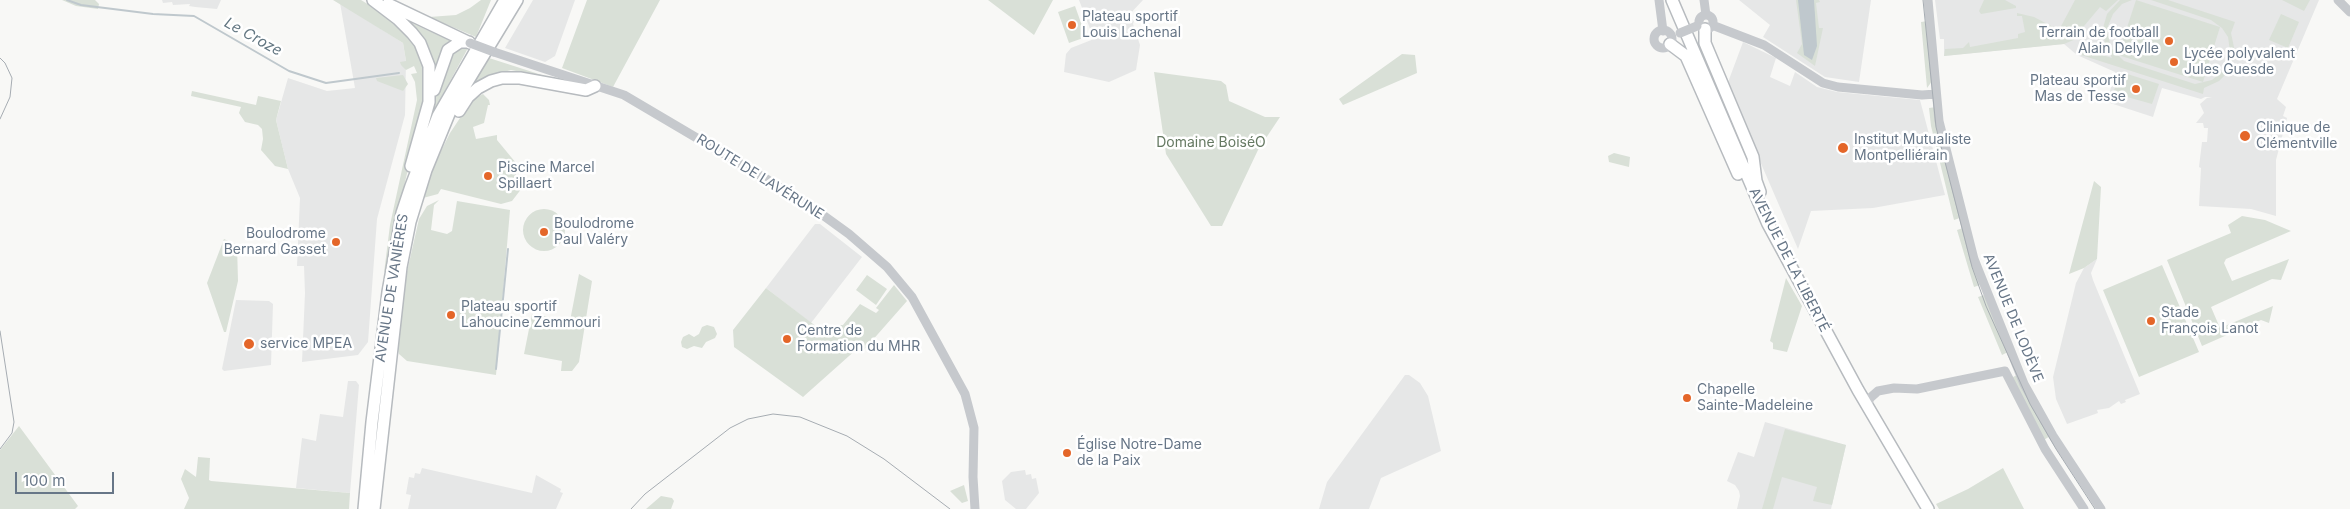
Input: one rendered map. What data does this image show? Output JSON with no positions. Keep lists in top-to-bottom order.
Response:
{
  "streets": {
    "main road": ["ROUTE DE LAVÉRUNE", "AVENUE DE LA LIBERTÉ", "AVENUE DE VANIÈRES"],
    "street": ["AVENUE DE LODÈVE"]
  },
  "crossings": [
    ["ROUTE DE LAVÉRUNE", "AVENUE DE VANIÈRES"],
    ["AVENUE DE LA LIBERTÉ", "AVENUE DE LODÈVE"]
  ],
  "water": ["Le Croze"],
  "parks": ["Domaine BoiséO"],
  "places": [
    "Plateau sportif Louis Lachenal",
    "Terrain de football Alain Delylle",
    "Lycée polyvalent Jules Guesde",
    "Plateau sportif Mas de Tesse",
    "Clinique de Clémentville",
    "Institut Mutualiste Montpelliérain",
    "Piscine Marcel Spillaert",
    "Boulodrome Paul Valéry",
    "Boulodrome Bernard Gasset",
    "Plateau sportif Lahoucine Zemmouri",
    "Stade François Lanot",
    "Centre de Formation du MHR",
    "service MPEA",
    "Chapelle Sainte-Madeleine",
    "Église Notre-Dame de la Paix"
  ],
  "scale_bar": "100 m"
}
